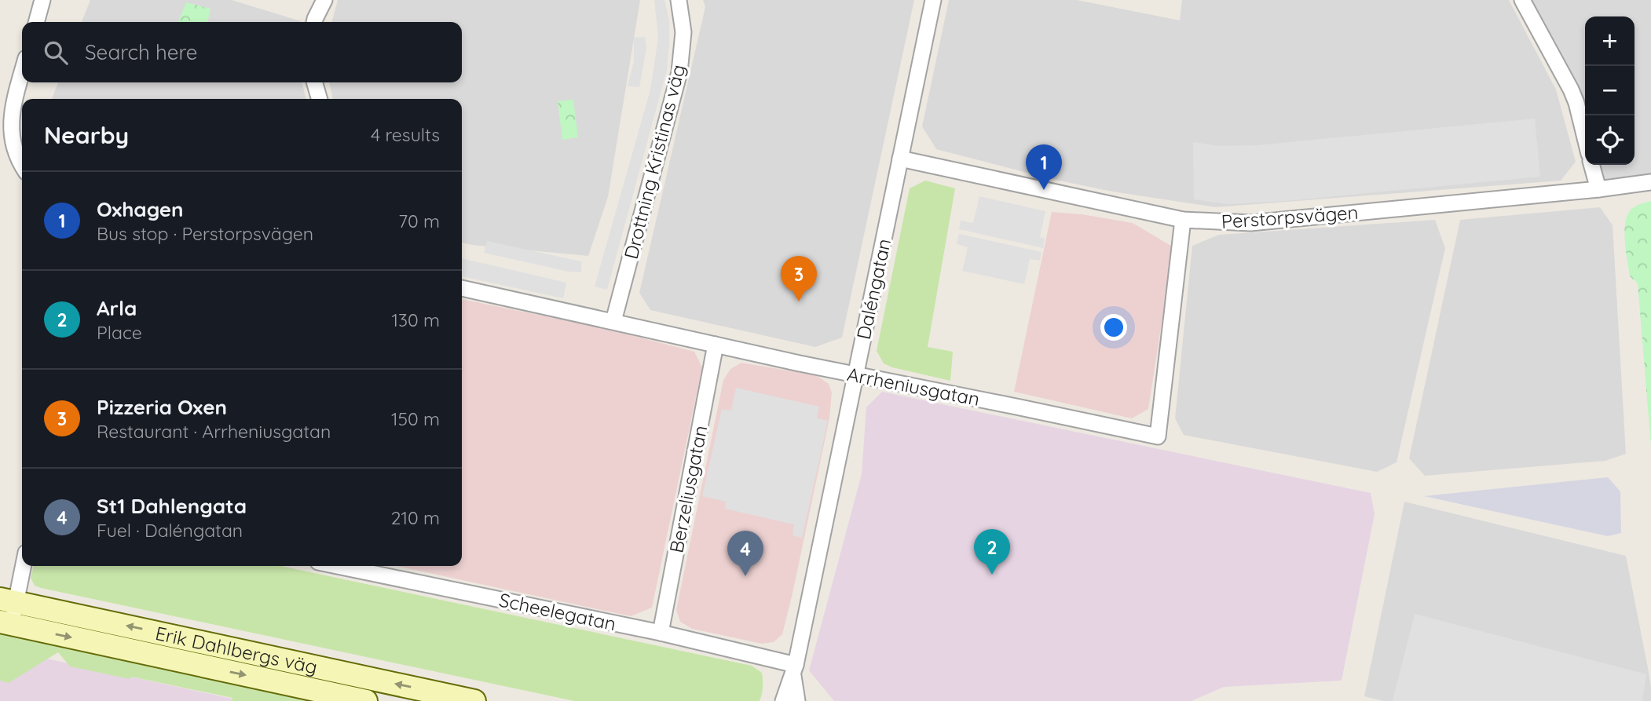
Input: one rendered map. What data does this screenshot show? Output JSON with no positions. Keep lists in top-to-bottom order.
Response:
{
  "streets": {
    "main road": ["Erik Dahlbergs väg"],
    "street": [
      "Drottning Kristinas väg",
      "Perstorpsvägen",
      "Daléngatan",
      "Arrheniusgatan",
      "Berzeliusgatan",
      "Scheelegatan"
    ]
  },
  "crossings": [
    ["Drottning Kristinas väg", "Arrheniusgatan"],
    ["Perstorpsvägen", "Daléngatan"],
    ["Perstorpsvägen", "Arrheniusgatan"],
    ["Daléngatan", "Arrheniusgatan"],
    ["Daléngatan", "Scheelegatan"],
    ["Arrheniusgatan", "Berzeliusgatan"],
    ["Berzeliusgatan", "Scheelegatan"]
  ],
  "page": {
    "map_buttons": ["+", "−"],
    "search": "Search here",
    "heading": ["Nearby", "4 results"],
    "pins": [
      "1",
      "3",
      "2",
      "4"
    ],
    "list": [
      {
        "mark": "1",
        "name": "Oxhagen",
        "note": "Bus stop · Perstorpsvägen",
        "value": "70 m"
      },
      {
        "mark": "2",
        "name": "Arla",
        "note": "Place",
        "value": "130 m"
      },
      {
        "mark": "3",
        "name": "Pizzeria Oxen",
        "note": "Restaurant · Arrheniusgatan",
        "value": "150 m"
      },
      {
        "mark": "4",
        "name": "St1 Dahlengata",
        "note": "Fuel · Daléngatan",
        "value": "210 m"
      }
    ]
  }
}
